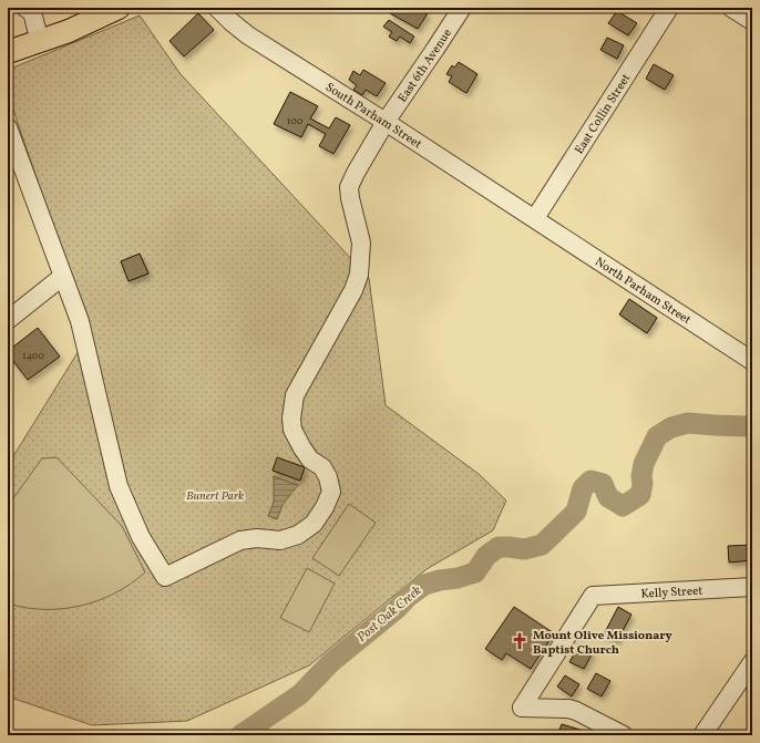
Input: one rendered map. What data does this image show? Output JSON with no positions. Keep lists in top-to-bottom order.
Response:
{
  "streets": {
    "street": [
      "East 6th Avenue",
      "East Collin Street",
      "South Parham Street",
      "North Parham Street",
      "Kelly Street"
    ]
  },
  "crossings": [
    ["East 6th Avenue", "South Parham Street"],
    ["East Collin Street", "South Parham Street"],
    ["East Collin Street", "North Parham Street"],
    ["South Parham Street", "North Parham Street"]
  ],
  "water": ["Post Oak Creek"],
  "parks": ["Bunert Park"],
  "places": {
    "church": ["Mount Olive Missionary Baptist Church"]
  },
  "house_numbers": ["100", "1400"]
}
